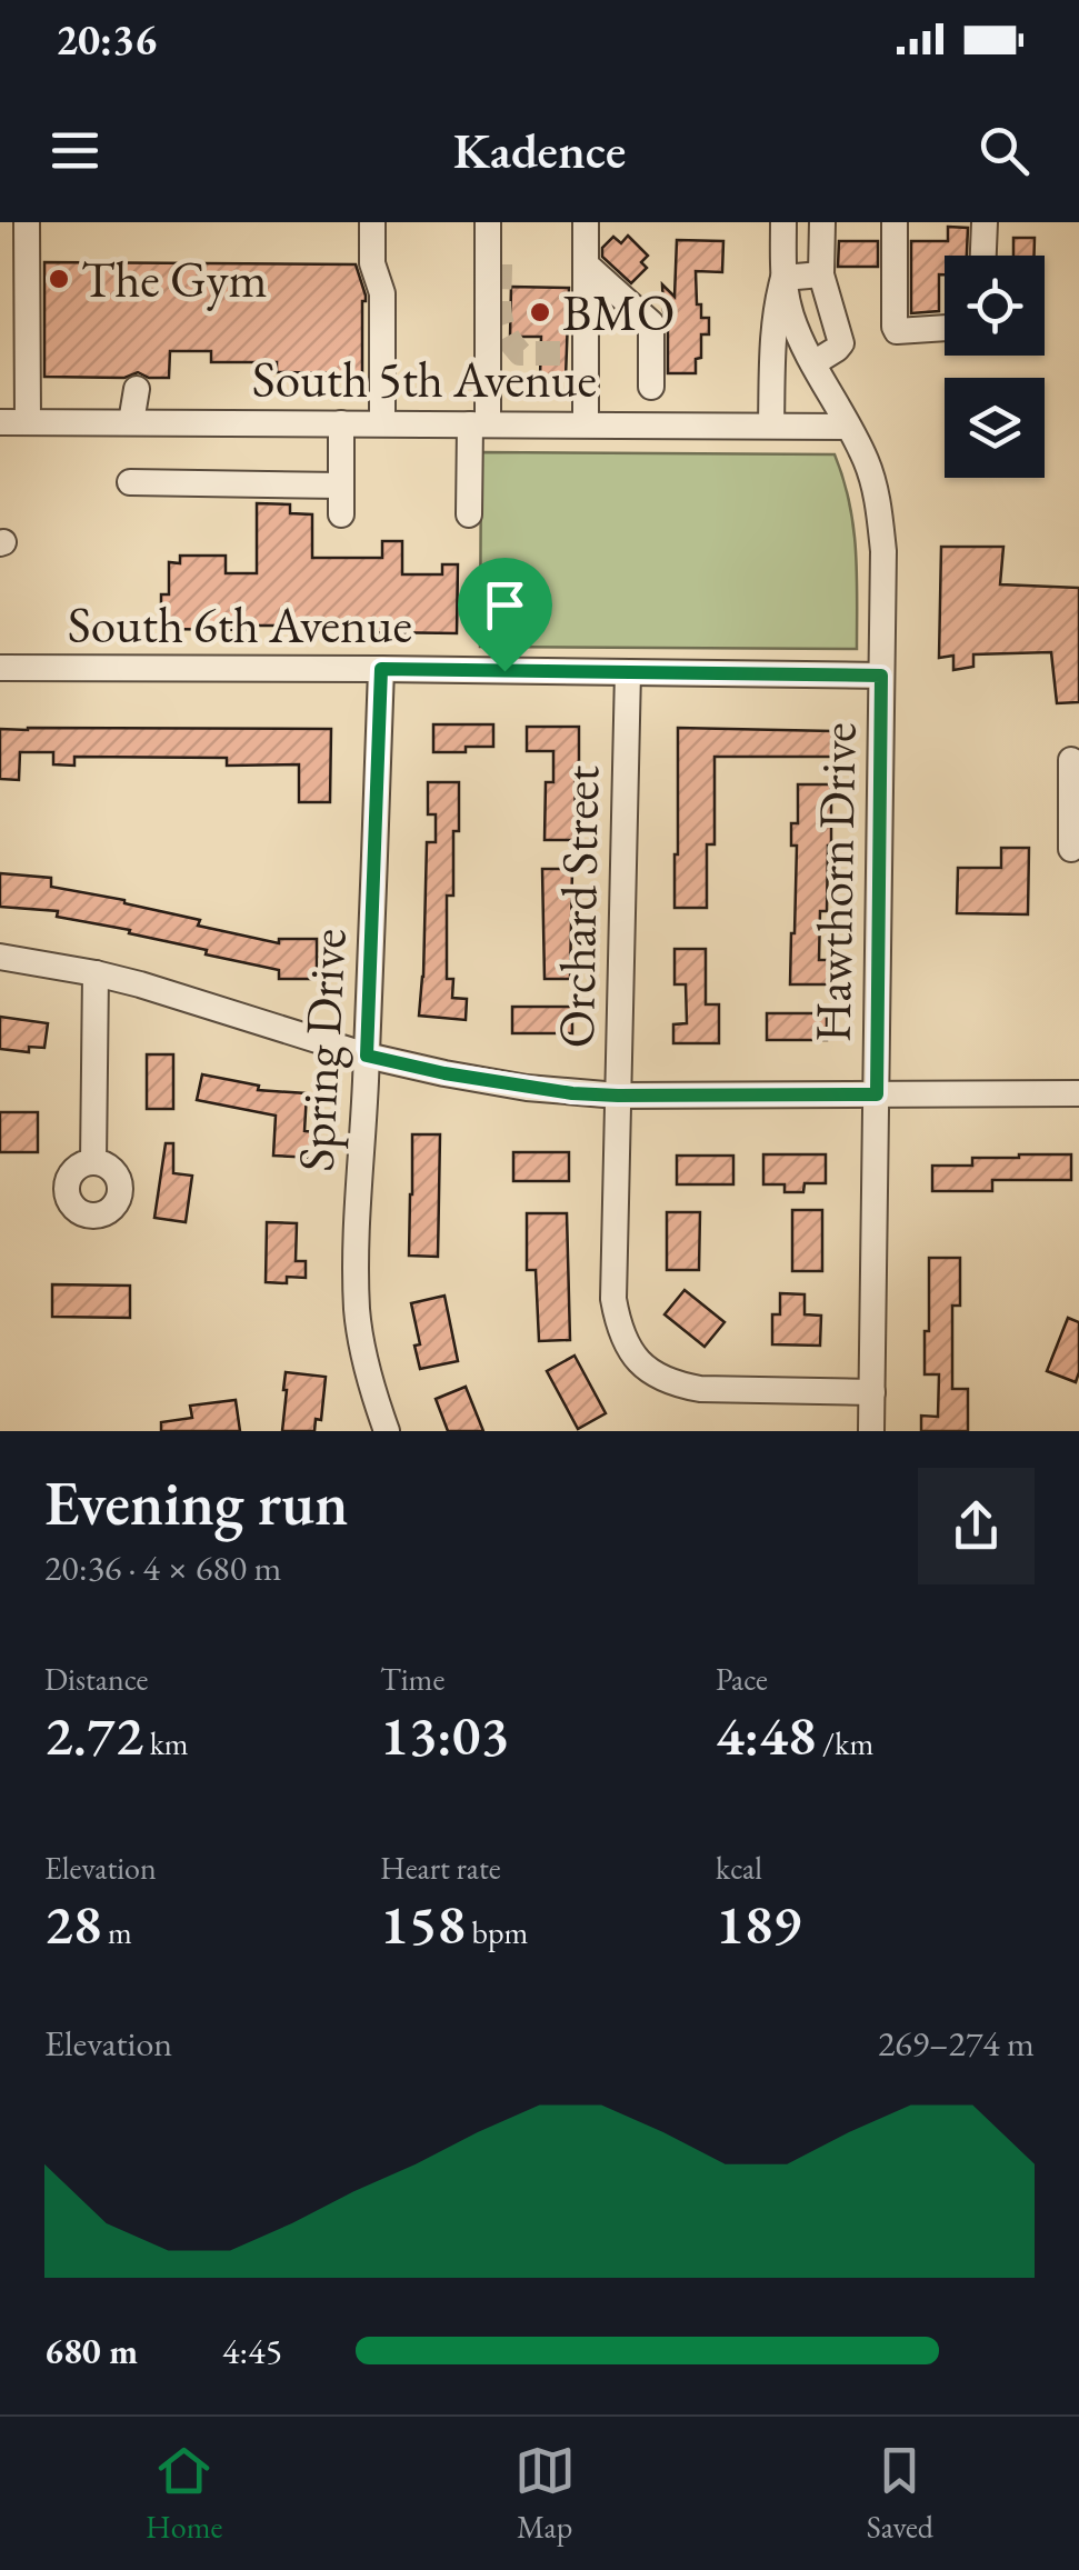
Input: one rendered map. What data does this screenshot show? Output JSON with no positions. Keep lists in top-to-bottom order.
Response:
{
  "streets": {
    "street": [
      "South 5th Avenue",
      "South 6th Avenue",
      "Hawthorn Drive",
      "Orchard Street",
      "Spring Drive"
    ]
  },
  "crossings": [
    ["South 5th Avenue", "Hawthorn Drive"],
    ["South 6th Avenue", "Hawthorn Drive"],
    ["South 6th Avenue", "Orchard Street"],
    ["South 6th Avenue", "Spring Drive"],
    ["Hawthorn Drive", "Orchard Street"]
  ],
  "places": ["The Gym", "BMO"],
  "page": {
    "status": "20:36",
    "header": "Kadence",
    "heading": ["Evening run", "20:36 · 4 × 680 m"],
    "stats": [
      ["Distance", "2.72 km"],
      ["Time", "13:03"],
      ["Pace", "4:48 /km"],
      ["Elevation", "28 m"],
      ["Heart rate", "158 bpm"],
      ["kcal", "189"]
    ],
    "chart": ["Elevation", "269–274 m"],
    "list": [
      {
        "name": "680 m",
        "note": "4:45"
      }
    ],
    "tabs": ["Home", "Map", "Saved"]
  }
}
